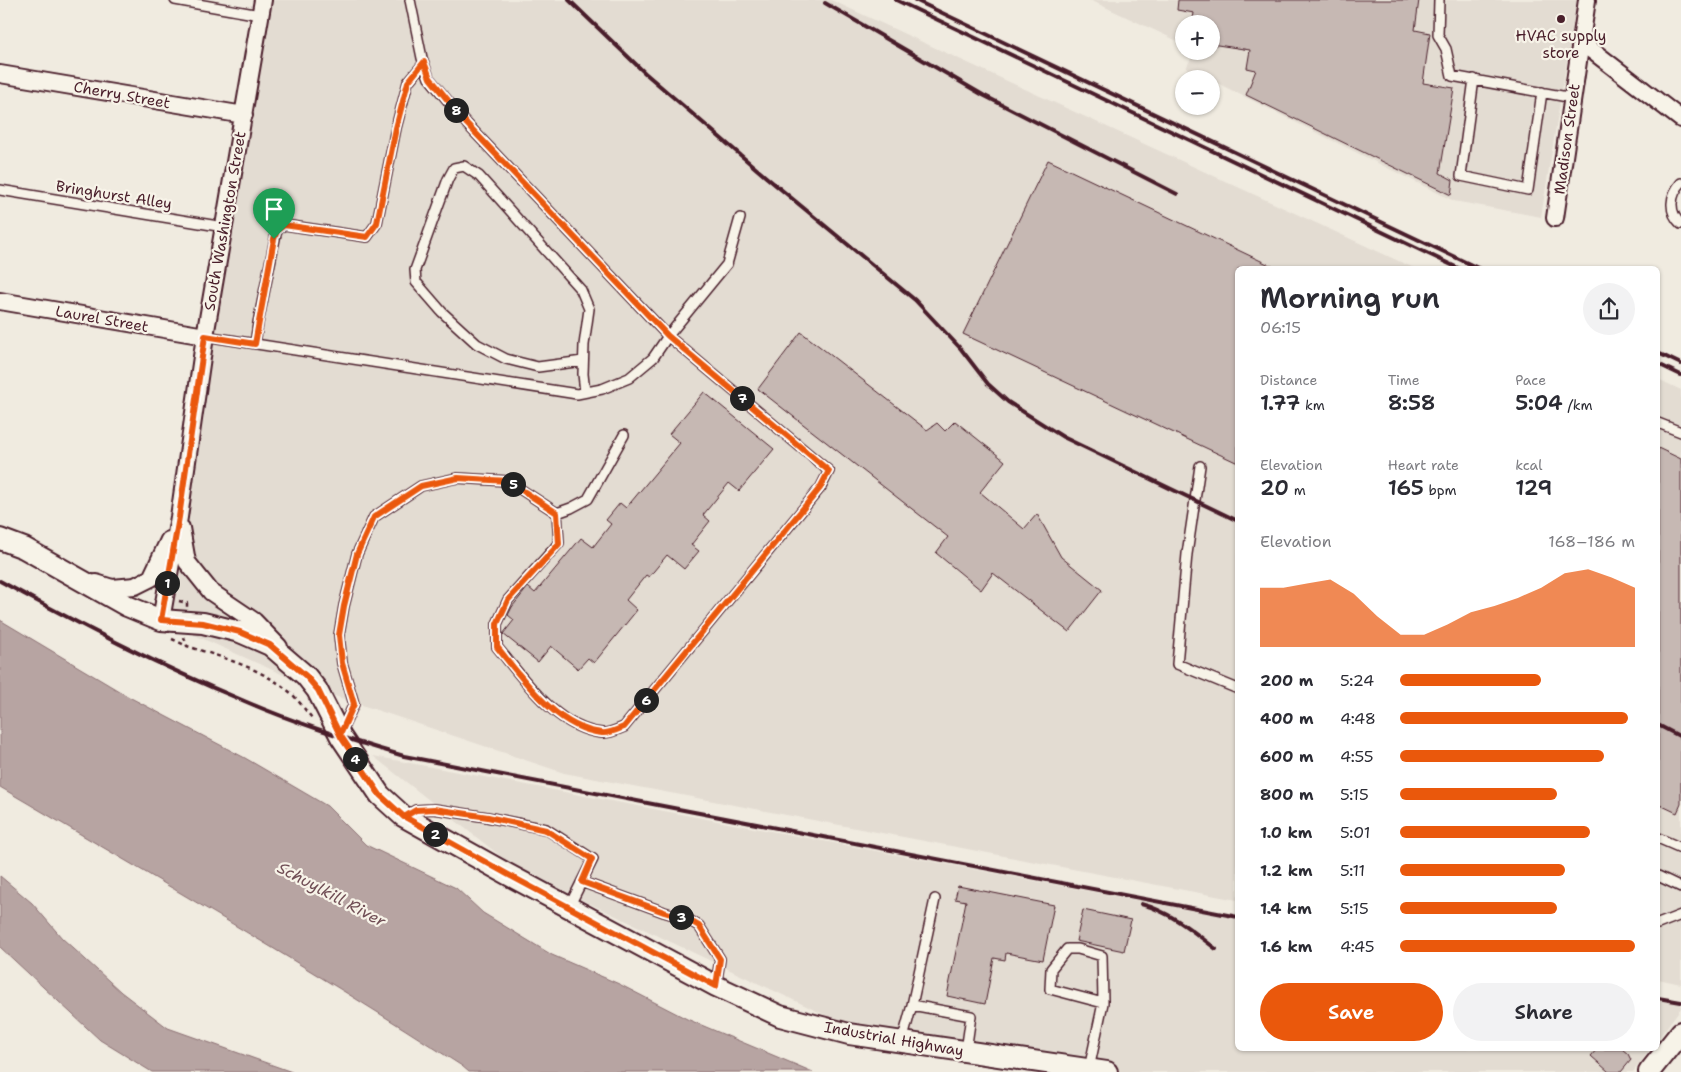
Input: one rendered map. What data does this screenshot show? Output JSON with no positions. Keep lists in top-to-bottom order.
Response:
{
  "streets": {
    "street": [
      "Cherry Street",
      "Madison Street",
      "South Washington Street",
      "Laurel Street",
      "Industrial Highway"
    ],
    "lane": ["Bringhurst Alley"]
  },
  "crossings": [
    ["Cherry Street", "South Washington Street"],
    ["Bringhurst Alley", "South Washington Street"],
    ["South Washington Street", "Laurel Street"],
    ["South Washington Street", "Industrial Highway"]
  ],
  "water": ["Schuylkill River"],
  "places": ["HVAC supply store"],
  "page": {
    "map_buttons": ["+", "−"],
    "pins": [
      "8",
      "7",
      "5",
      "1",
      "6",
      "4",
      "2",
      "3"
    ],
    "heading": ["Morning run", "06:15"],
    "stats": [
      ["Distance", "1.77 km"],
      ["Time", "8:58"],
      ["Pace", "5:04 /km"],
      ["Elevation", "20 m"],
      ["Heart rate", "165 bpm"],
      ["kcal", "129"]
    ],
    "chart": ["Elevation", "168–186 m"],
    "list": [
      {
        "name": "200 m",
        "note": "5:24"
      },
      {
        "name": "400 m",
        "note": "4:48"
      },
      {
        "name": "600 m",
        "note": "4:55"
      },
      {
        "name": "800 m",
        "note": "5:15"
      },
      {
        "name": "1.0 km",
        "note": "5:01"
      },
      {
        "name": "1.2 km",
        "note": "5:11"
      },
      {
        "name": "1.4 km",
        "note": "5:15"
      },
      {
        "name": "1.6 km",
        "note": "4:45"
      }
    ],
    "buttons": ["Save", "Share"]
  }
}
